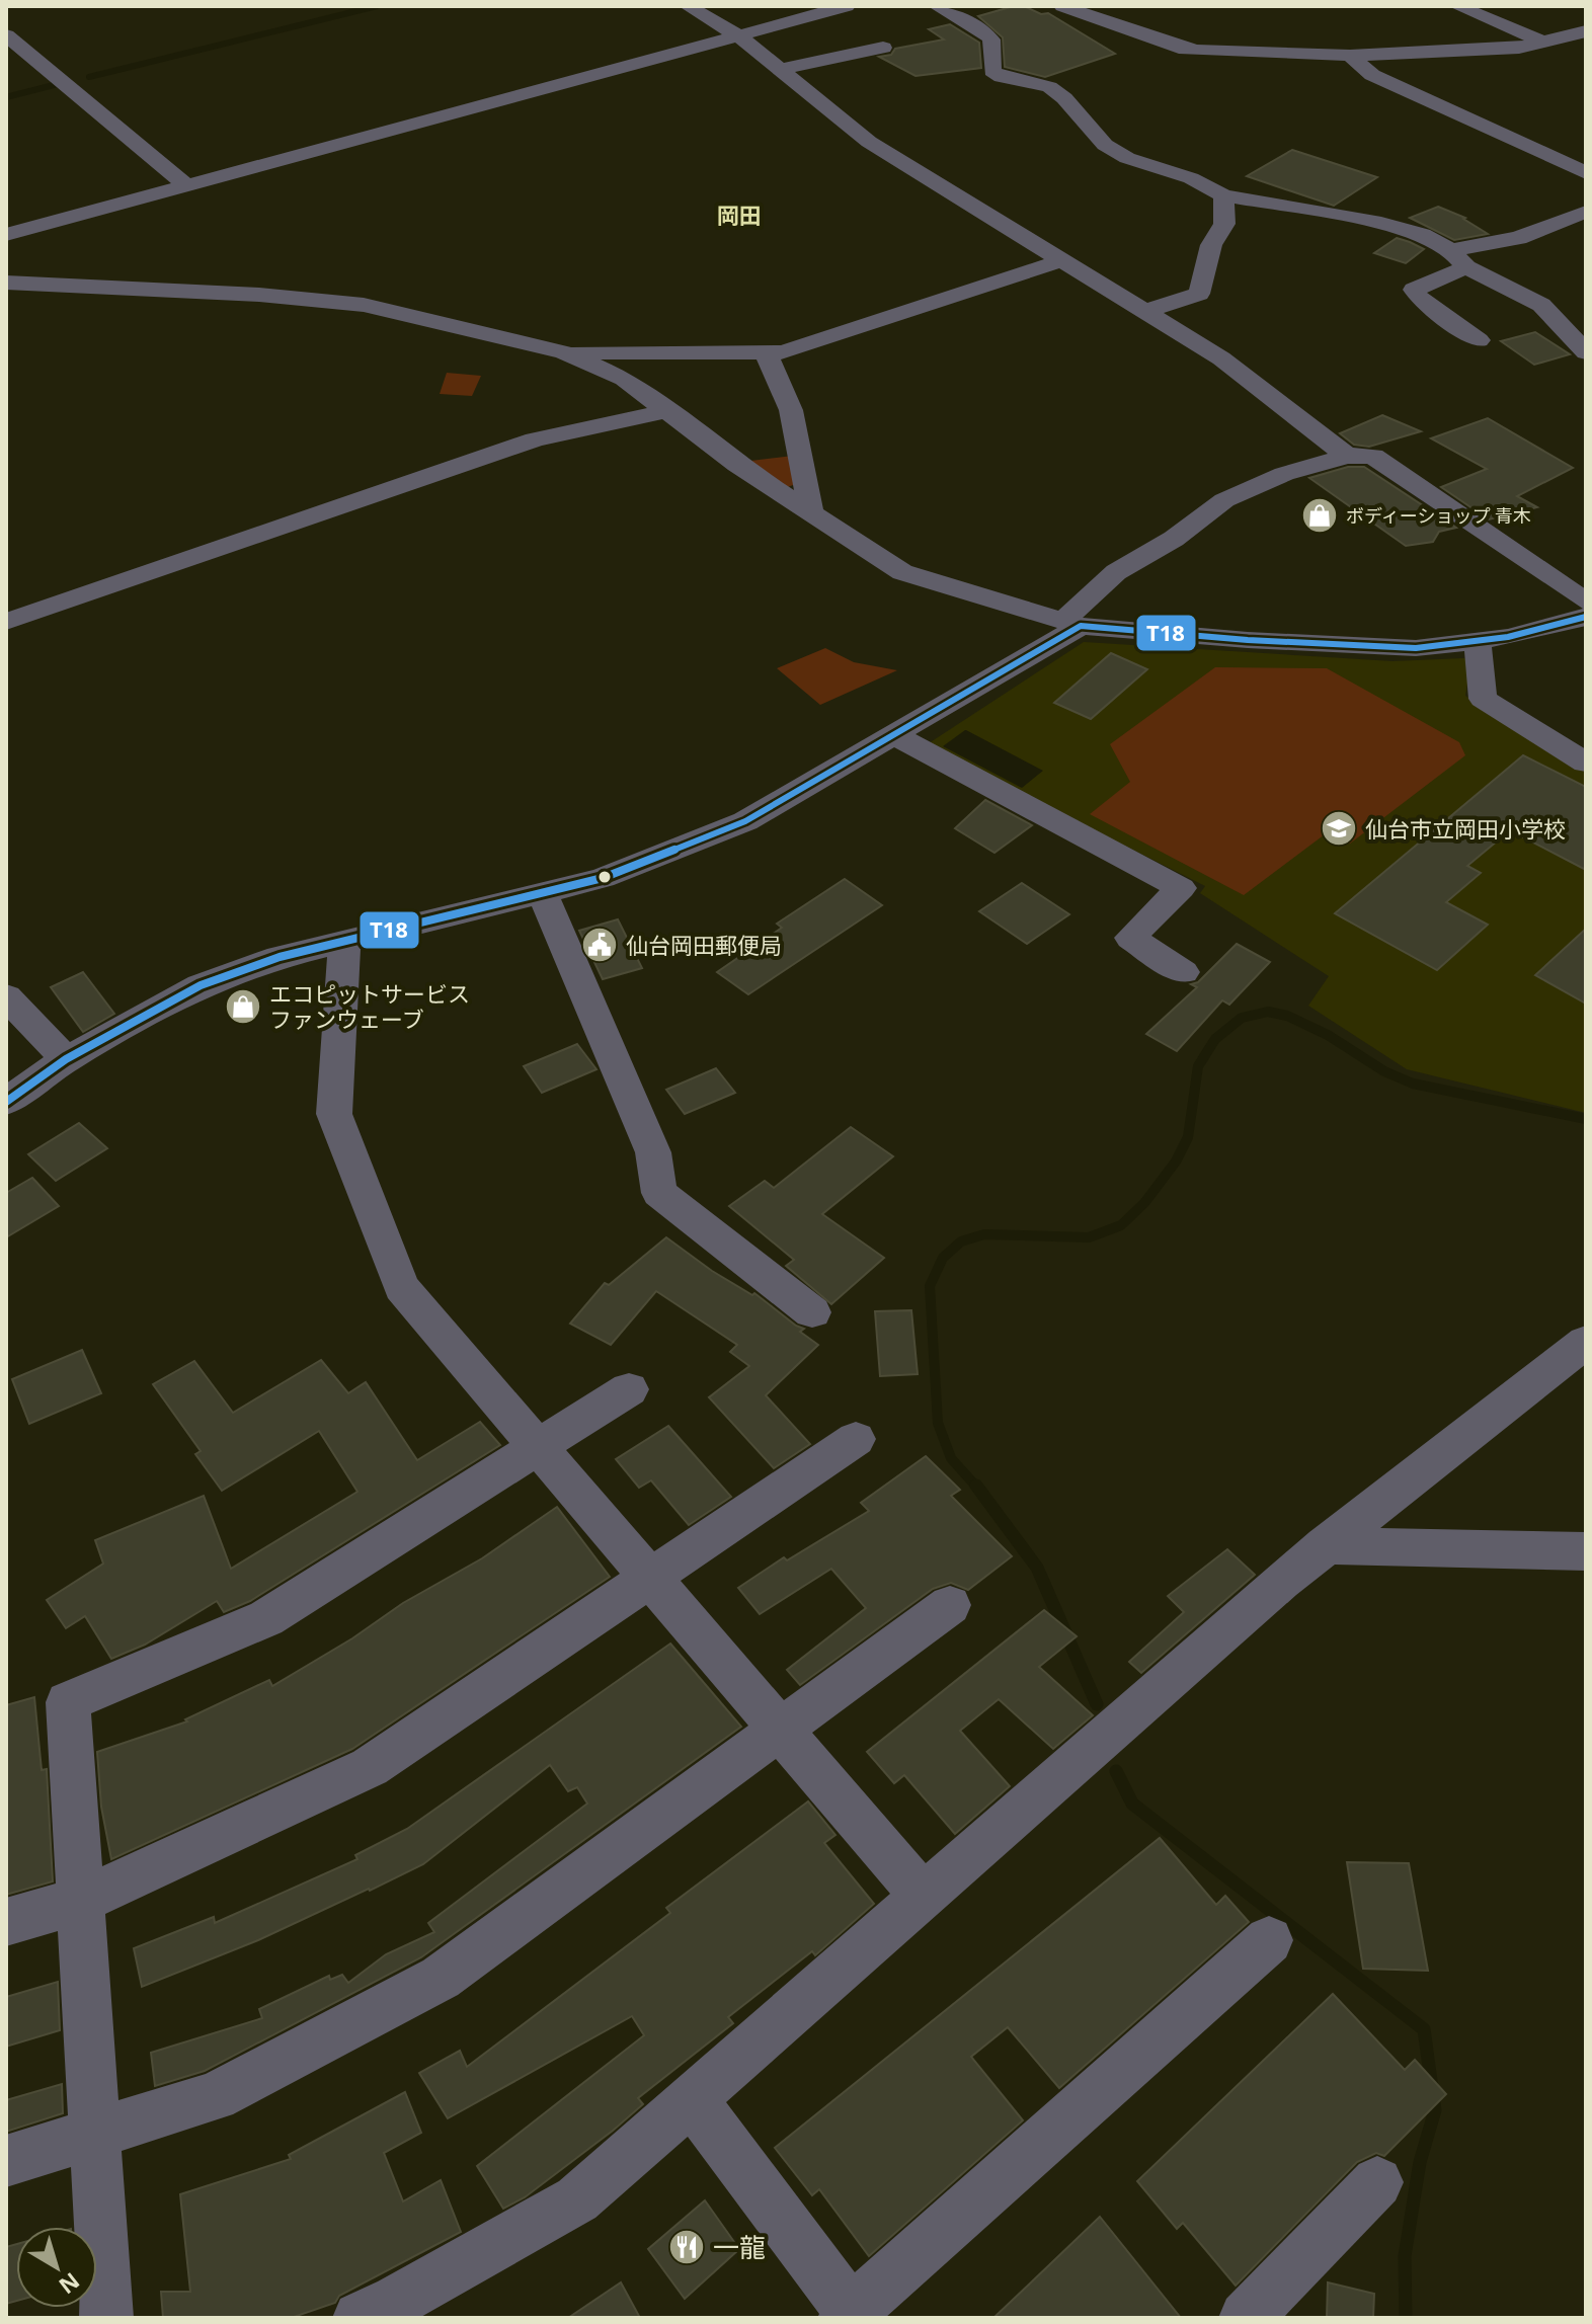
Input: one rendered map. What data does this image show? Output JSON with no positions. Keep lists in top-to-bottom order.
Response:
{
  "districts": ["岡田"],
  "places": {
    "shop": ["ボディーショップ 青木", "エコピットサービス ファンウェーブ"],
    "school or university": ["仙台市立岡田小学校"],
    "public building": ["仙台岡田郵便局"],
    "restaurant": ["一龍"]
  },
  "lines": ["transit line T18"],
  "north": "bottom right"
}
